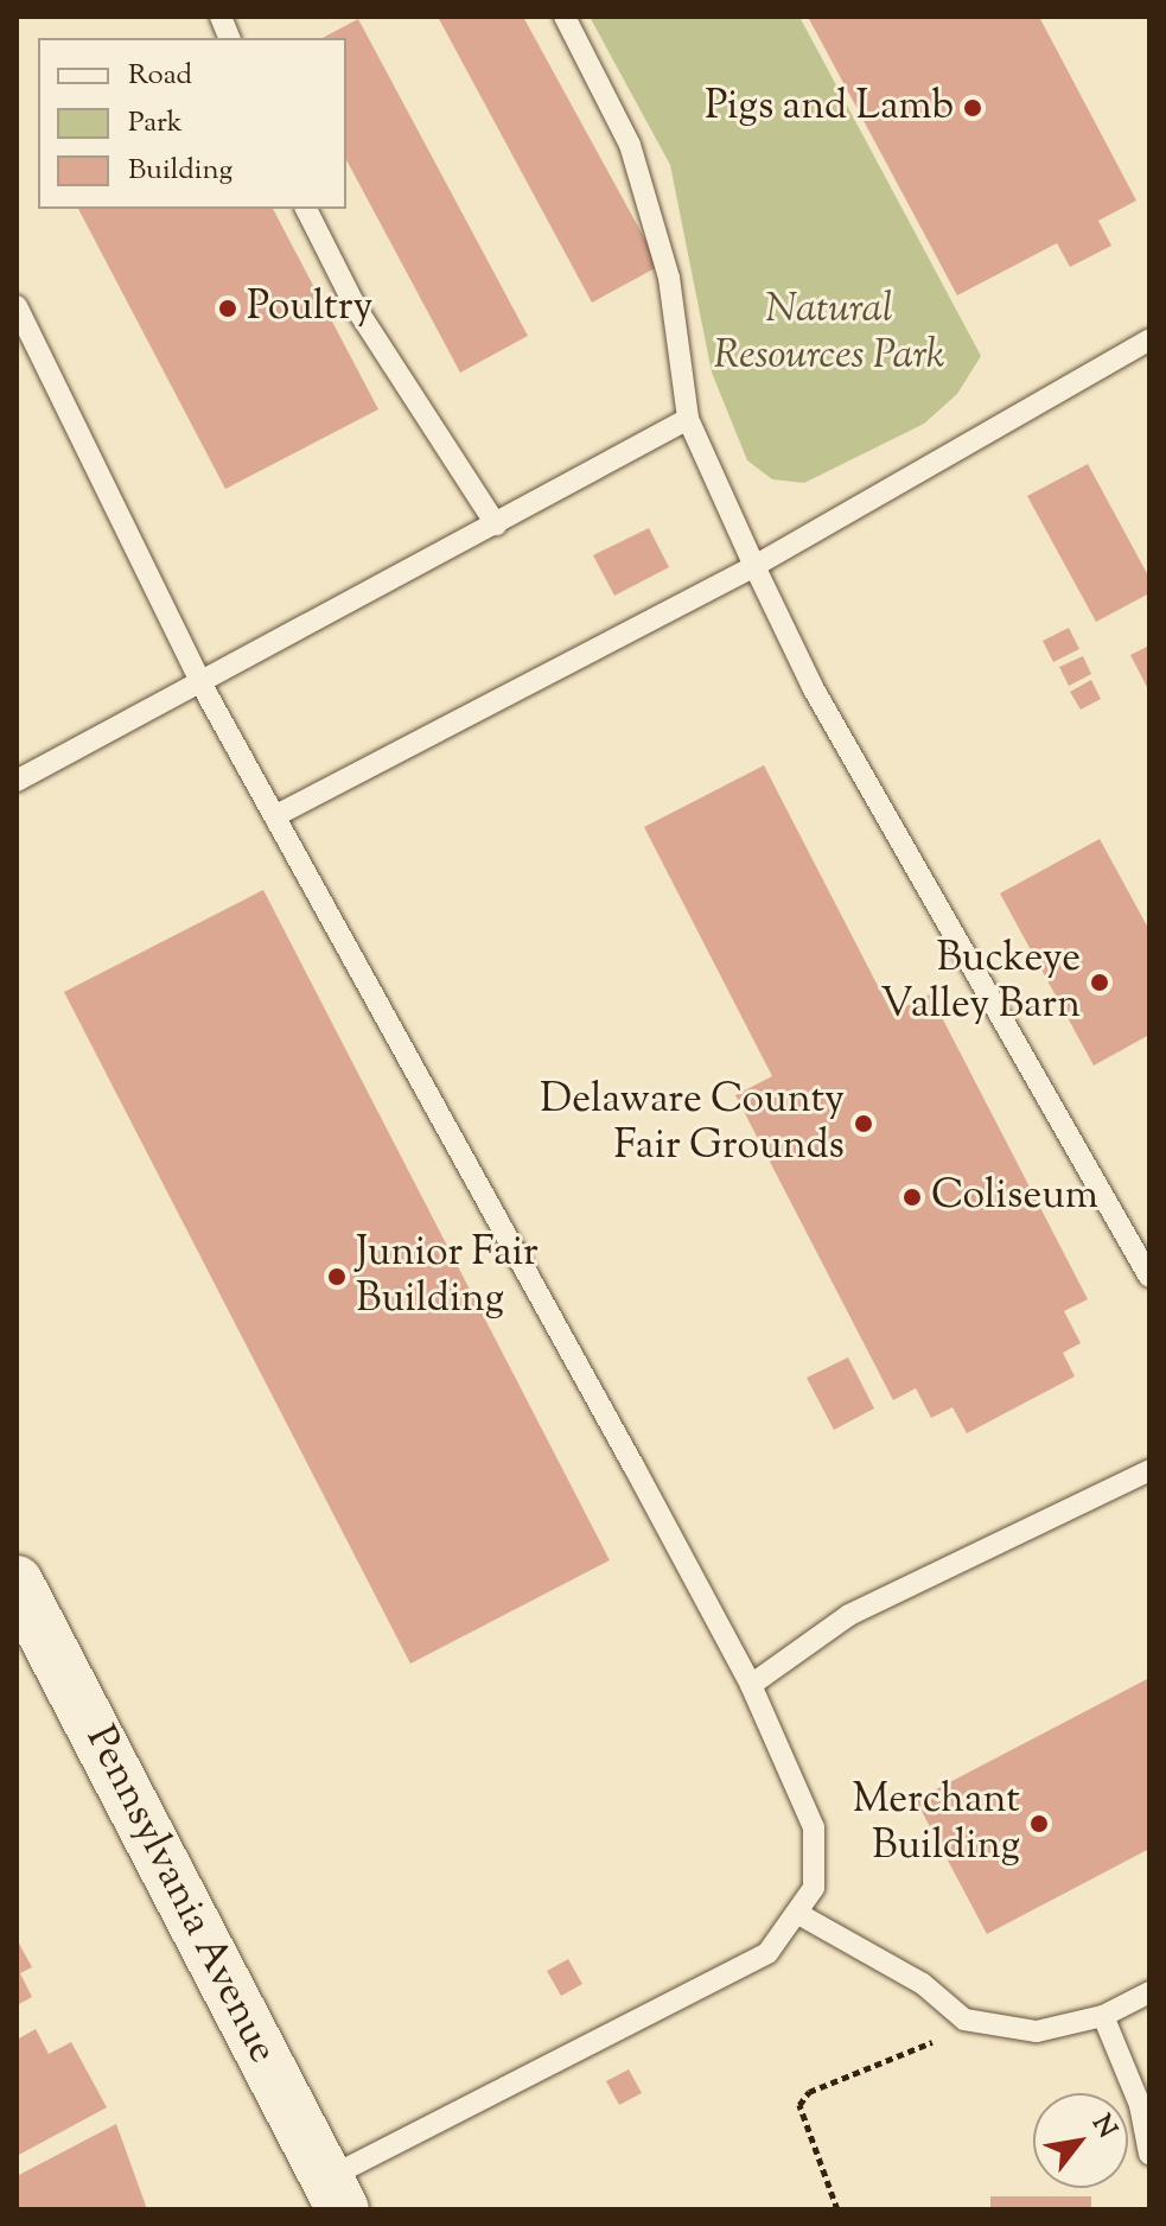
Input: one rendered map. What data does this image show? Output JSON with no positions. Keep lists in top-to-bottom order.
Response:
{
  "streets": {
    "street": ["Pennsylvania Avenue"]
  },
  "parks": ["Natural Resources Park"],
  "places": [
    "Pigs and Lamb",
    "Poultry",
    "Buckeye Valley Barn",
    "Delaware County Fair Grounds",
    "Coliseum",
    "Junior Fair Building",
    "Merchant Building"
  ],
  "legend": ["Road", "Park", "Building"],
  "north": "top right"
}
